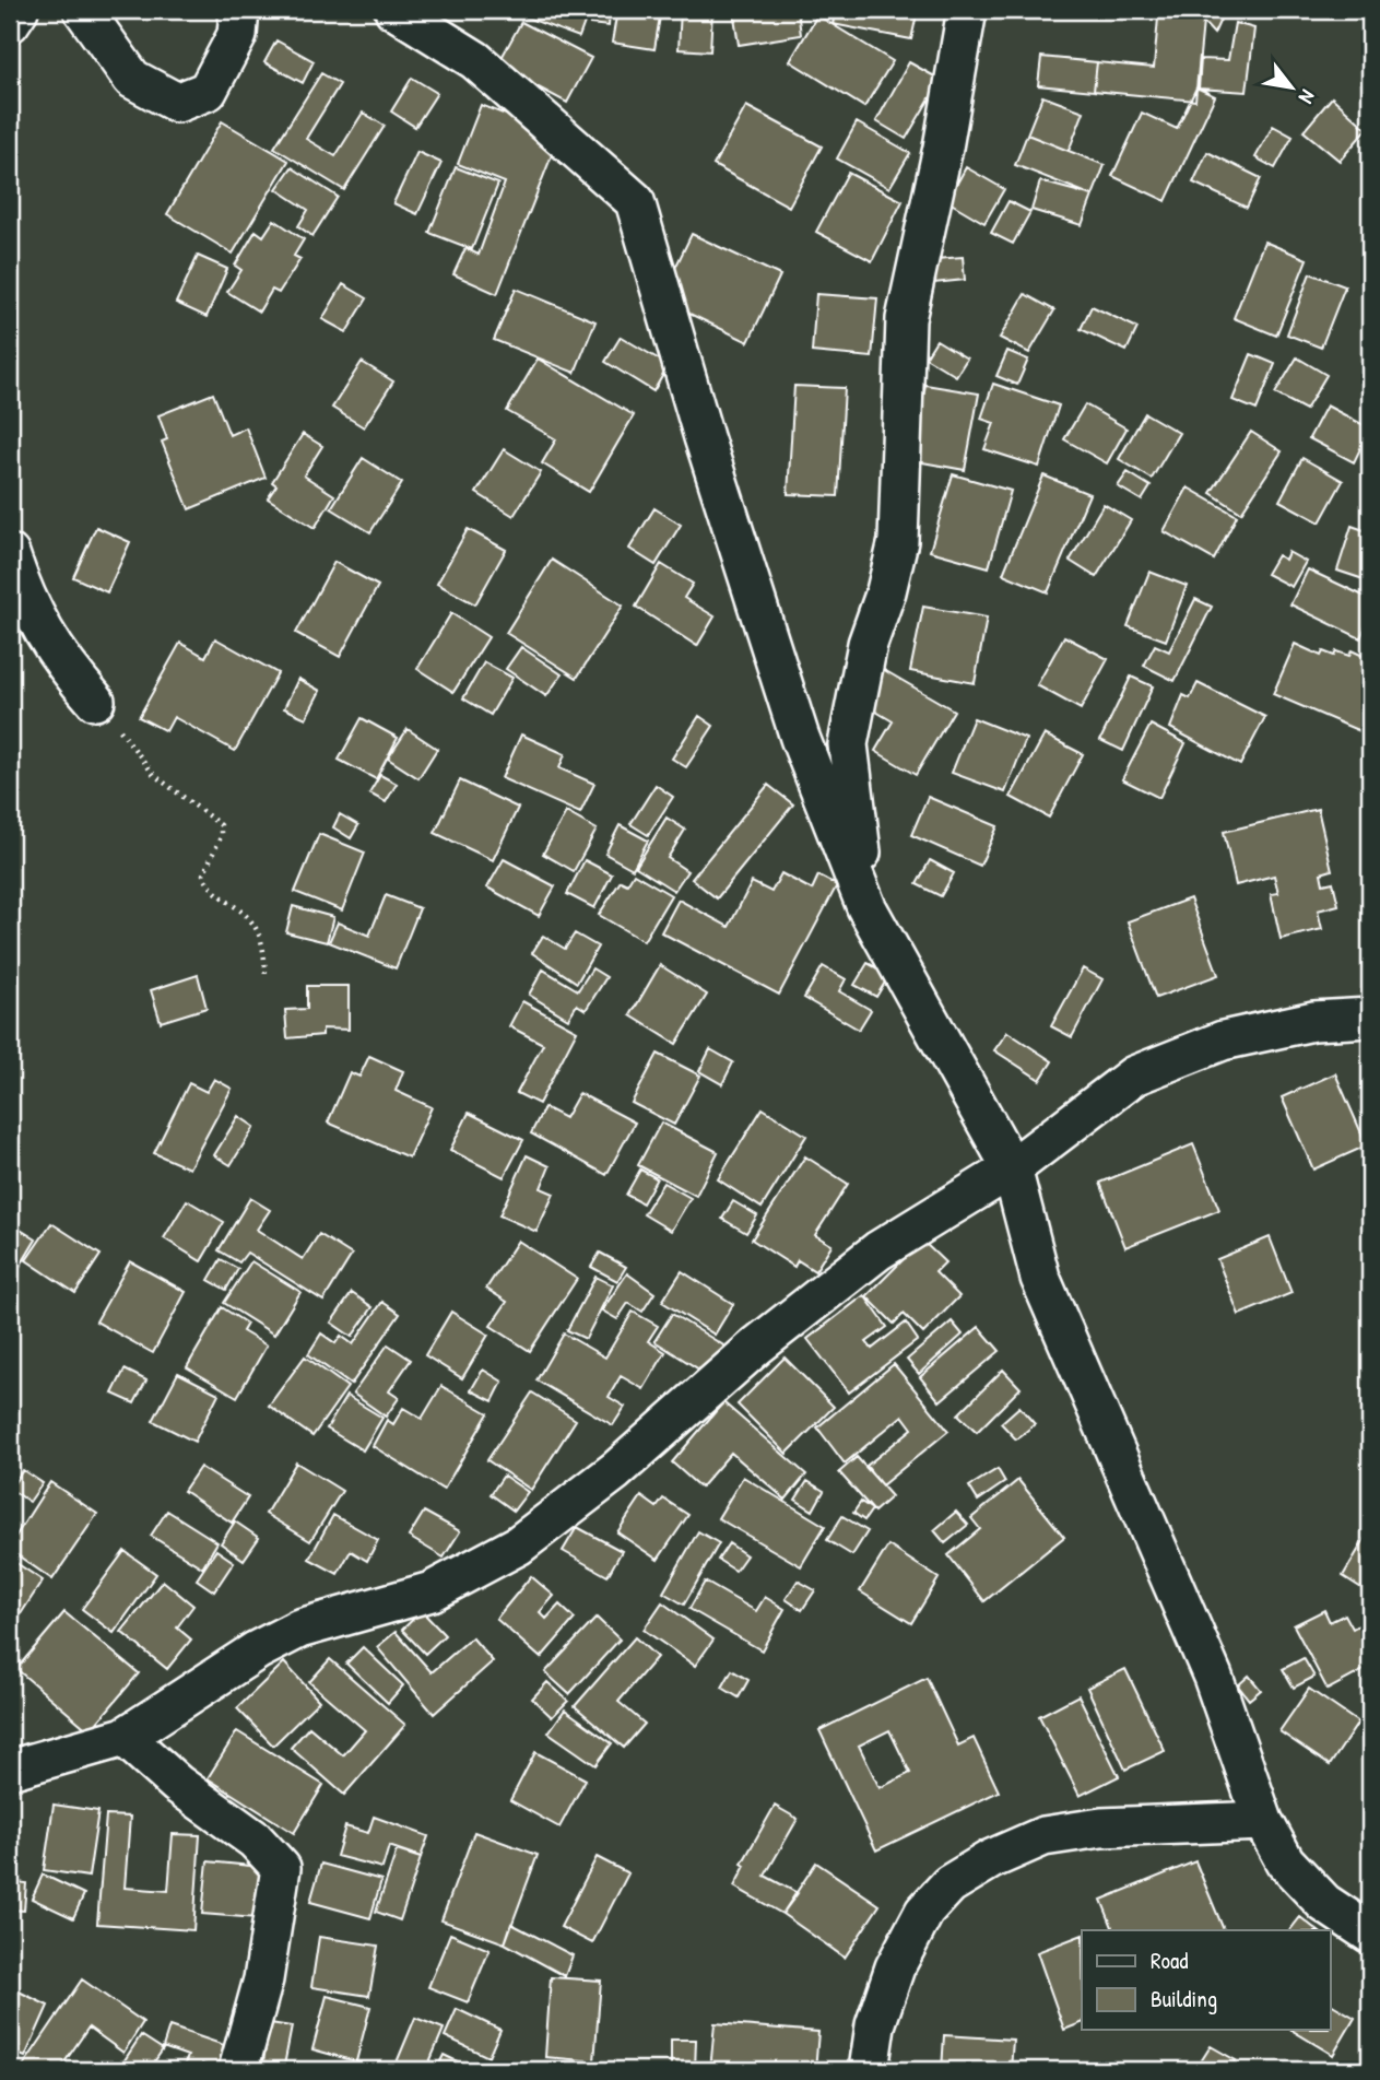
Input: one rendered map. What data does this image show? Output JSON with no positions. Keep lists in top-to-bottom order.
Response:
{
  "legend": ["Road", "Building"],
  "north": "bottom right"
}
